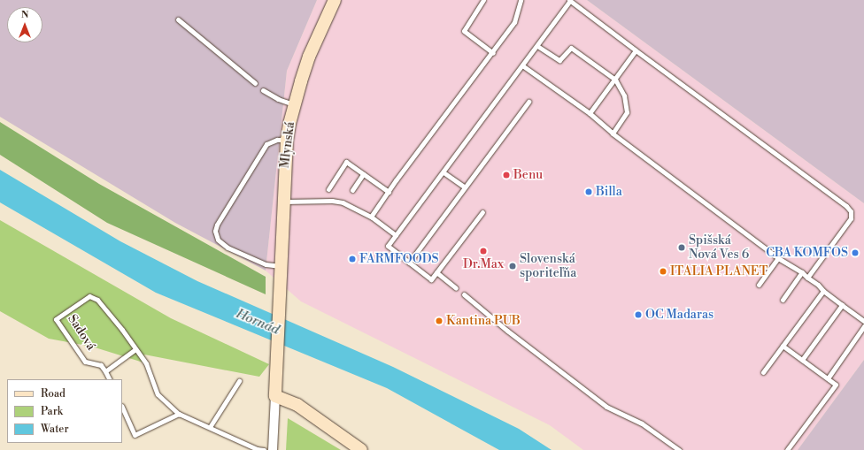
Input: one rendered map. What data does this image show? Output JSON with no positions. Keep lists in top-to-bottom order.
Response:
{
  "streets": {
    "street": ["Mlynská"],
    "lane": ["Sadová"]
  },
  "water": ["Hornád"],
  "places": [
    "Benu",
    "Billa",
    "Spišská Nová Ves 6",
    "Dr.Max",
    "CBA KOMFOS",
    "FARMFOODS",
    "Slovenská sporiteľňa",
    "ITALIA PLANET",
    "OC Madaras",
    "Kantina PUB"
  ],
  "legend": ["Road", "Park", "Water"],
  "north": "top"
}
